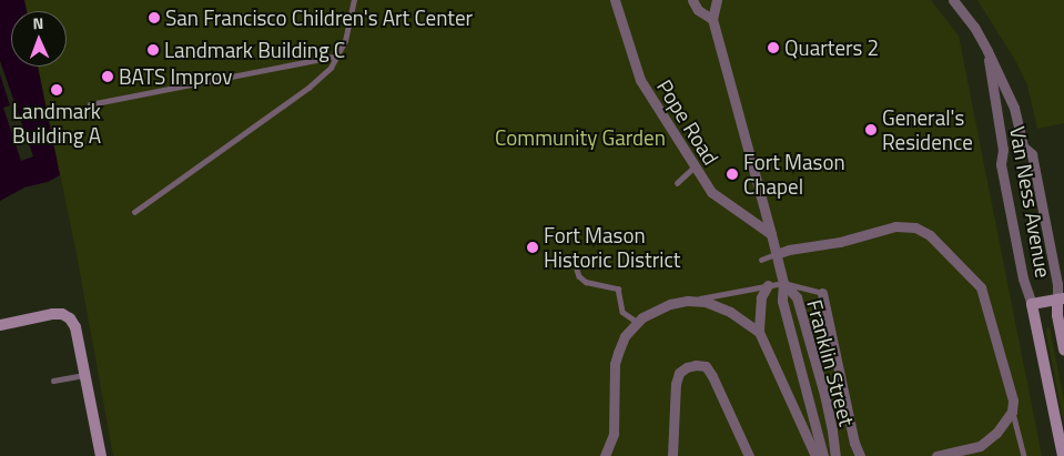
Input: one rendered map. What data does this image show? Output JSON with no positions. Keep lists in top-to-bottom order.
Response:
{
  "streets": {
    "street": ["Pope Road", "Van Ness Avenue", "Franklin Street"]
  },
  "crossings": [
    ["Pope Road", "Franklin Street"]
  ],
  "parks": ["Community Garden"],
  "places": [
    "San Francisco Children's Art Center",
    "Quarters 2",
    "Landmark Building C",
    "BATS Improv",
    "Landmark Building A",
    "General's Residence",
    "Fort Mason Chapel",
    "Fort Mason Historic District"
  ],
  "north": "top"
}
